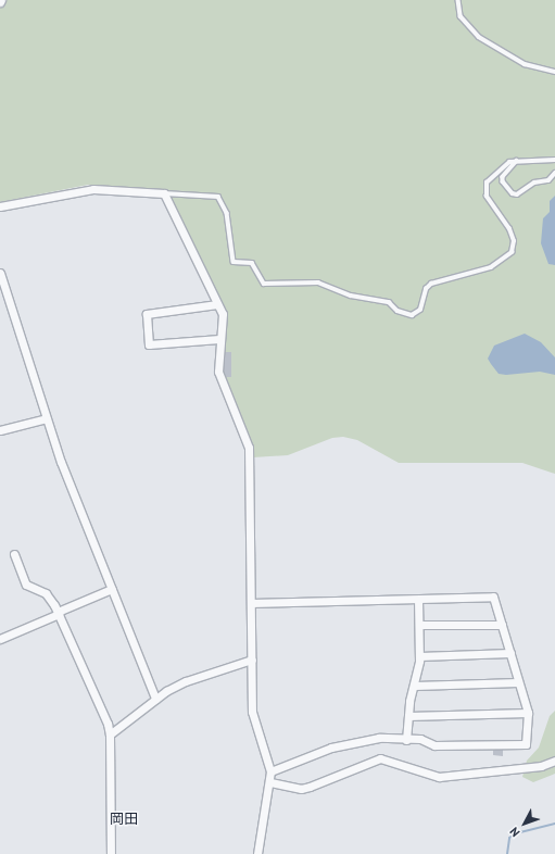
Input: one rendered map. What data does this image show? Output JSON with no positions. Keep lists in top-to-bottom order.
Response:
{
  "districts": ["岡田"],
  "north": "bottom left"
}
